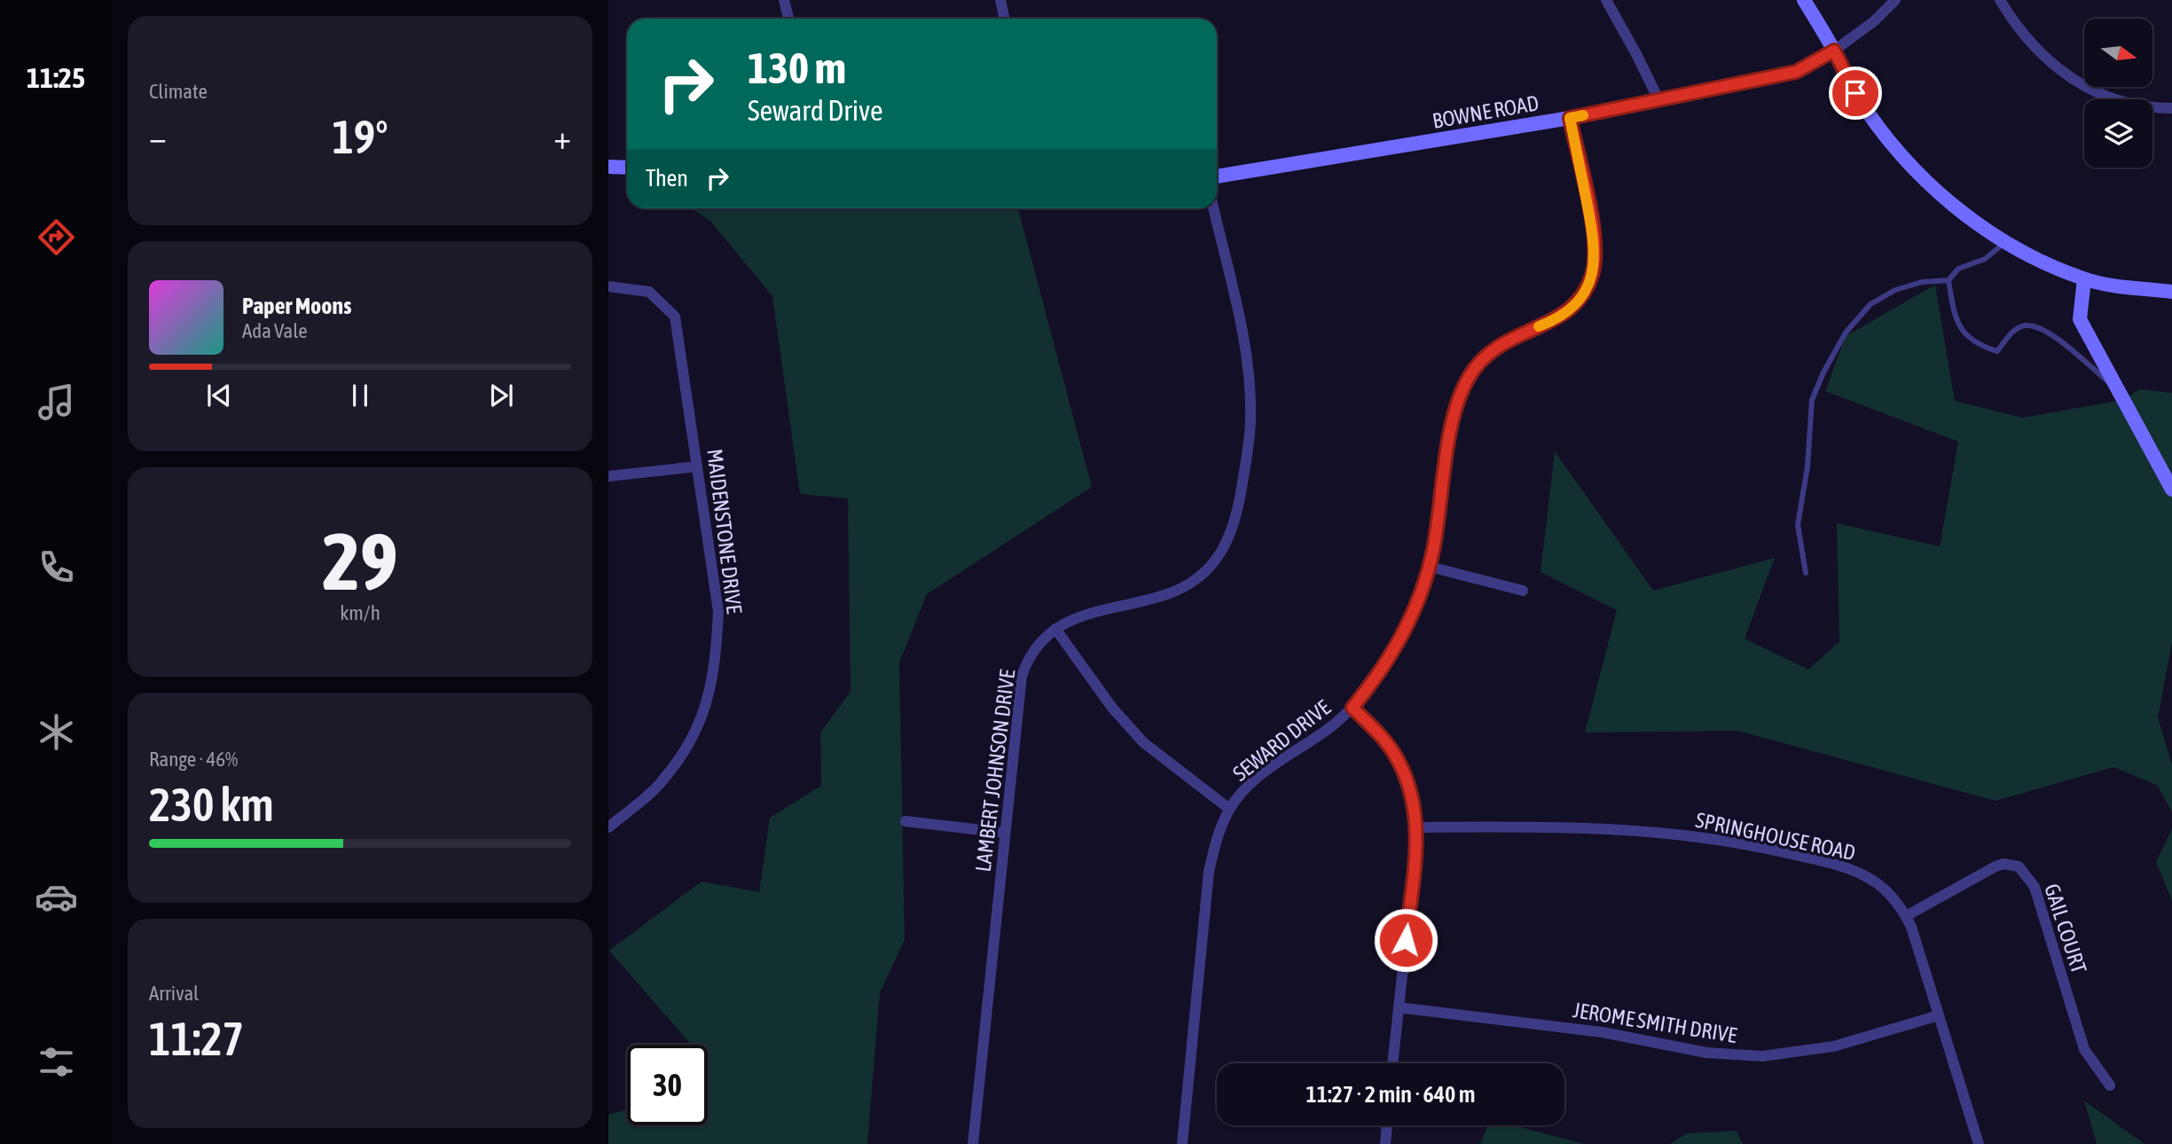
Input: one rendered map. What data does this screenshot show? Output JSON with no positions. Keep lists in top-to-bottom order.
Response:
{
  "streets": {
    "street": [
      "BOWNE ROAD",
      "MAIDENSTONE DRIVE",
      "SEWARD DRIVE",
      "LAMBERT JOHNSON DRIVE",
      "SPRINGHOUSE ROAD",
      "GAIL COURT",
      "JEROME SMITH DRIVE"
    ]
  },
  "crossings": [
    ["BOWNE ROAD", "SEWARD DRIVE"],
    ["SPRINGHOUSE ROAD", "GAIL COURT"],
    ["SPRINGHOUSE ROAD", "JEROME SMITH DRIVE"]
  ],
  "north": "right",
  "page": {
    "tabs": "11:25",
    "tile": [
      "Climate",
      ["29", "km/h"],
      ["Range · 46%", "230 km"],
      ["Arrival", "11:27"]
    ],
    "turn": ["130 m", "Seward Drive"],
    "heat": ["−", "19°", "+"],
    "then": "Then",
    "song": ["Paper Moons", "Ada Vale"],
    "limit": "30",
    "trip": "11:27 · 2 min · 640 m"
  }
}
